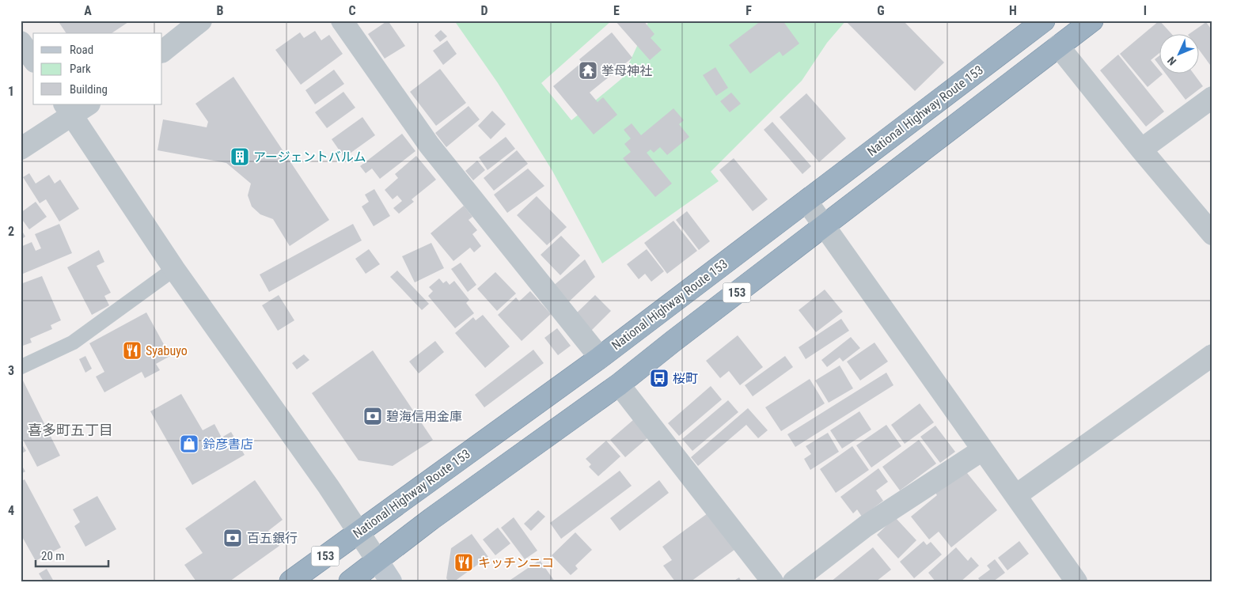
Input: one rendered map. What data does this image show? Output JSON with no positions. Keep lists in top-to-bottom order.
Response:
{
  "streets": {
    "highway": ["National Highway Route 153", "153"]
  },
  "districts": ["喜多町五丁目"],
  "places": {
    "temple": ["挙母神社"],
    "building": ["アージェントバルム"],
    "restaurant": ["Syabuyo", "キッチンニコ"],
    "bus stop": ["桜町"],
    "bank": ["碧海信用金庫", "百五銀行"],
    "shop": ["鈴彦書店"]
  },
  "legend": ["Road", "Park", "Building"],
  "scale_bar": "20 m",
  "north": "bottom left",
  "grid": {
    "columns": [
      "A",
      "B",
      "C",
      "D",
      "E",
      "F",
      "G",
      "H",
      "I"
    ],
    "rows": [
      "1",
      "2",
      "3",
      "4"
    ]
  }
}
